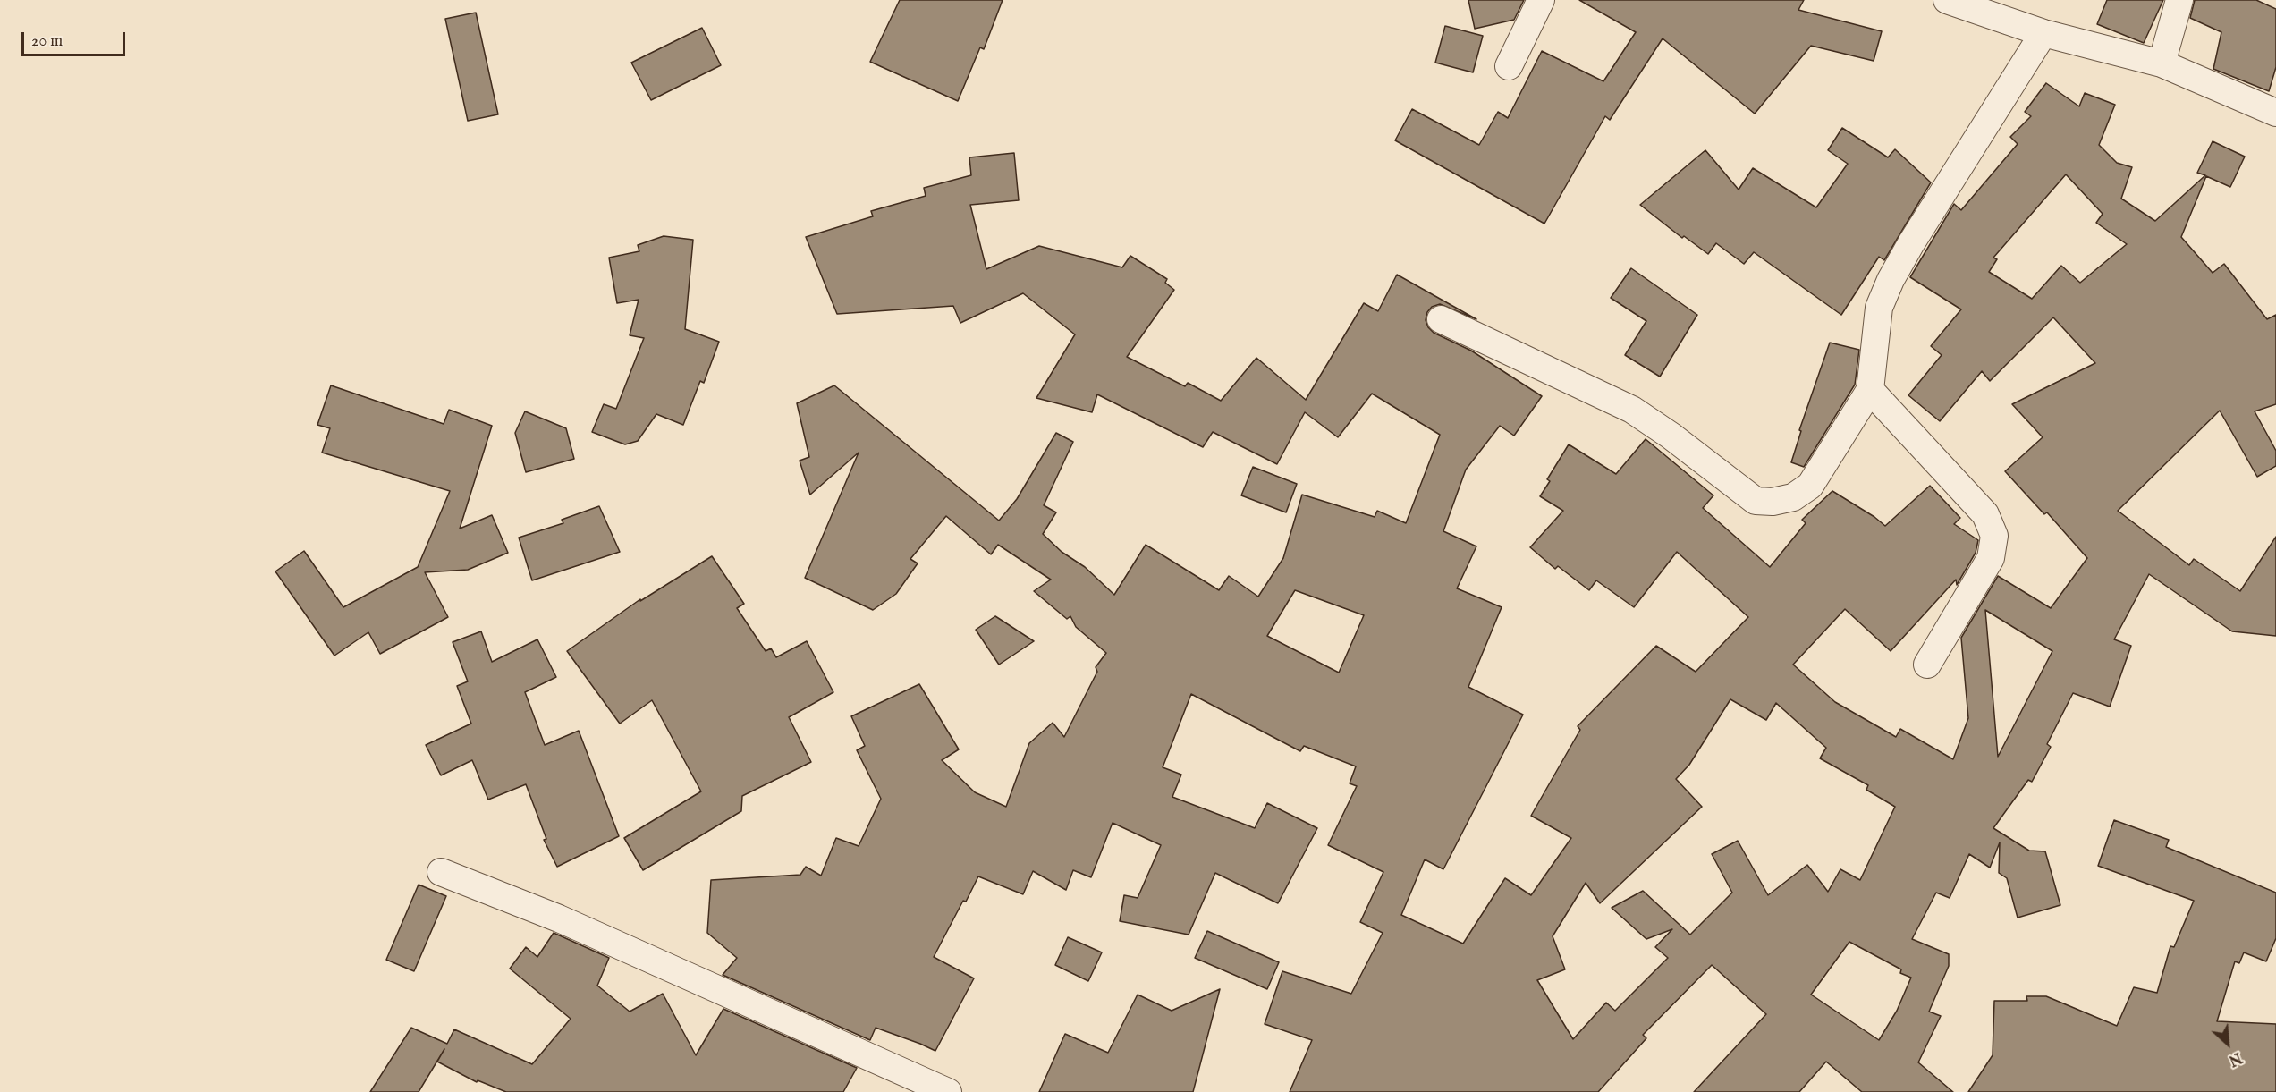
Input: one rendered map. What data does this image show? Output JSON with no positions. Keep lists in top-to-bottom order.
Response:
{
  "scale_bar": "20 m",
  "north": "bottom right"
}
